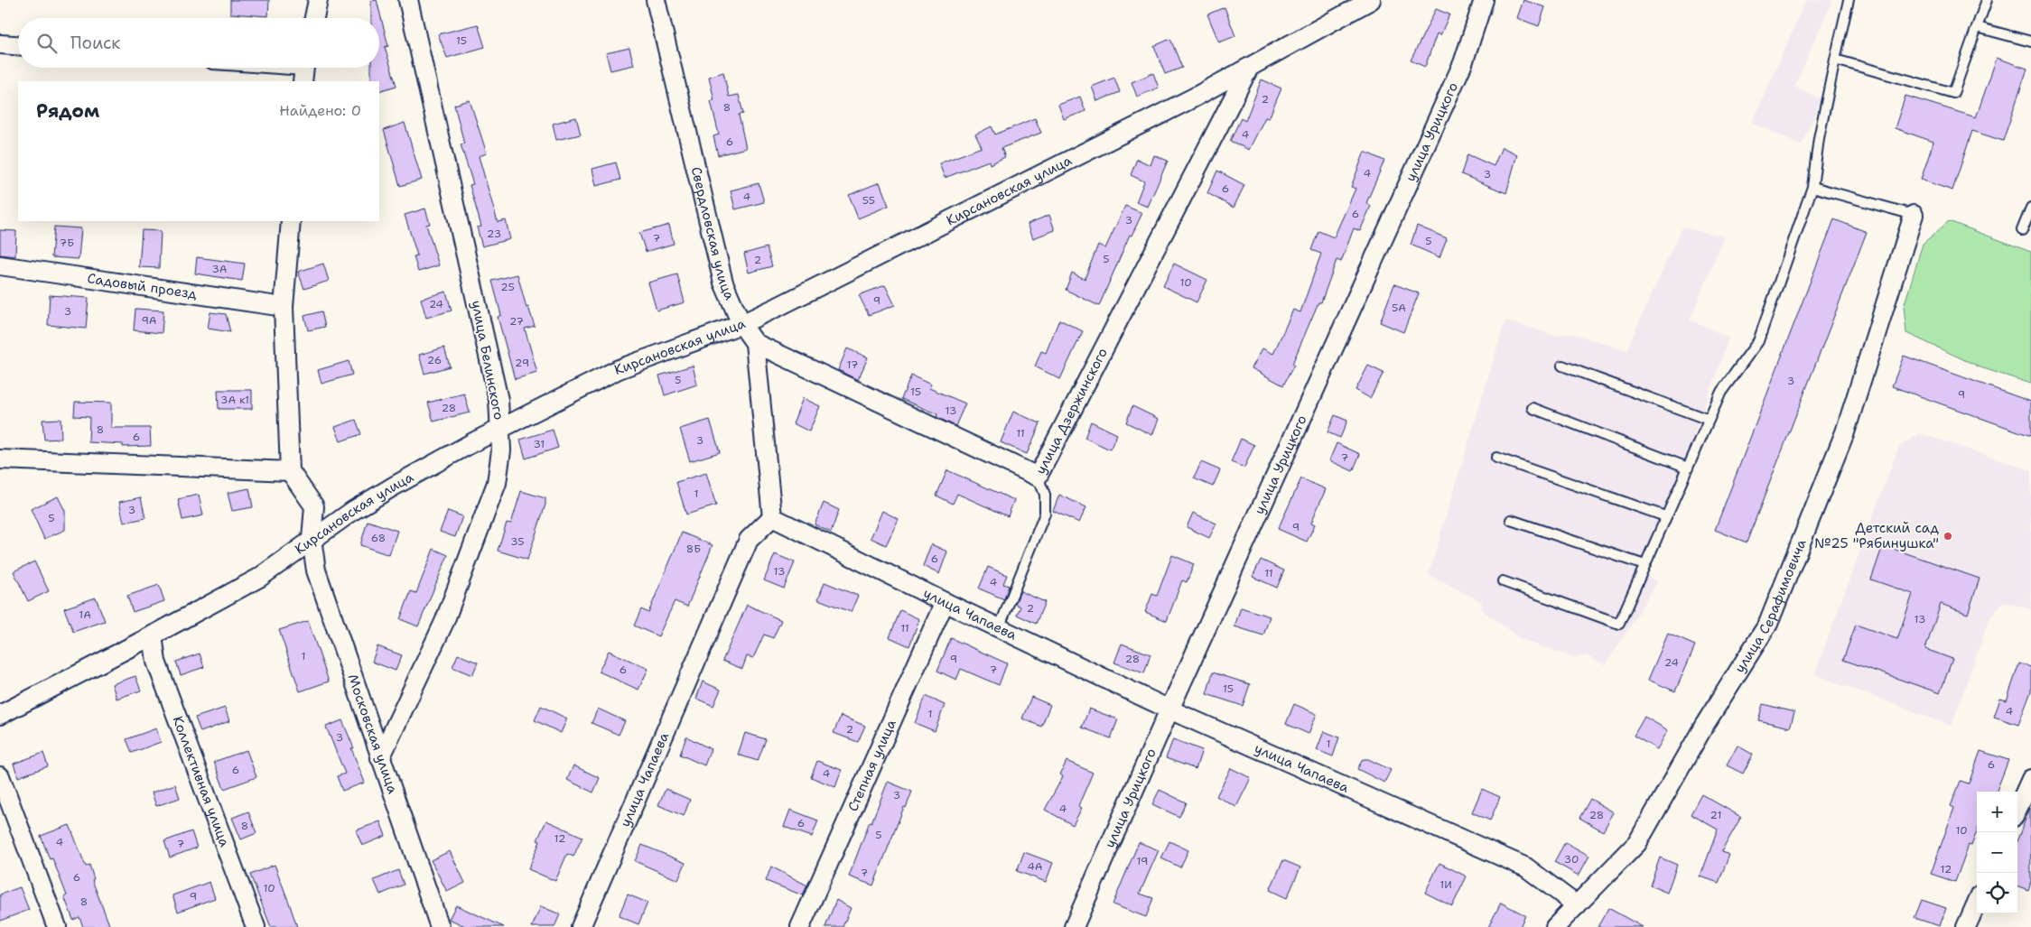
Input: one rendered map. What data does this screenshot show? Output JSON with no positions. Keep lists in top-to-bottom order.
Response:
{
  "streets": {
    "street": [
      "улица Урицкого",
      "Кирсановская улица",
      "Свердловская улица",
      "Садовый проезд",
      "улица Белинского",
      "улица Дзержинского",
      "улица Серафимовича",
      "улица Чапаева",
      "Московская улица",
      "Степная улица",
      "Коллективная улица"
    ]
  },
  "crossings": [
    ["улица Урицкого", "улица Чапаева"],
    ["Кирсановская улица", "Свердловская улица"],
    ["Кирсановская улица", "улица Белинского"],
    ["Кирсановская улица", "улица Дзержинского"],
    ["Кирсановская улица", "Московская улица"],
    ["Кирсановская улица", "Коллективная улица"],
    ["Свердловская улица", "улица Дзержинского"],
    ["Свердловская улица", "улица Чапаева"],
    ["улица Белинского", "Московская улица"],
    ["улица Серафимовича", "улица Чапаева"],
    ["улица Чапаева", "Степная улица"]
  ],
  "places": ["Детский сад №25 \"Рябинушка\""],
  "house_numbers": [
    "15",
    "2",
    "8",
    "4",
    "6",
    "4",
    "3",
    "6",
    "4",
    "55",
    "6",
    "3",
    "23",
    "7",
    "5",
    "7Б",
    "5",
    "2",
    "3А",
    "10",
    "25",
    "9",
    "24",
    "5А",
    "3",
    "9А",
    "27",
    "26",
    "29",
    "17",
    "5",
    "3",
    "15",
    "9",
    "3А к1",
    "28",
    "13",
    "8",
    "11",
    "6",
    "3",
    "31",
    "7",
    "1",
    "3",
    "5",
    "9",
    "68",
    "35",
    "8Б",
    "6",
    "13",
    "11",
    "4",
    "2",
    "1А",
    "13",
    "11",
    "1",
    "9",
    "28",
    "24",
    "6",
    "7",
    "15",
    "4",
    "1",
    "2",
    "3",
    "1",
    "6",
    "6",
    "4",
    "3",
    "4",
    "28",
    "21",
    "6",
    "8",
    "10",
    "5",
    "12",
    "4",
    "7",
    "30",
    "19",
    "4А",
    "12",
    "7",
    "6",
    "1И",
    "10",
    "9",
    "8"
  ],
  "page": {
    "search": "Поиск",
    "heading": ["Рядом", "Найдено: 0"],
    "map_buttons": ["+", "−"]
  }
}
